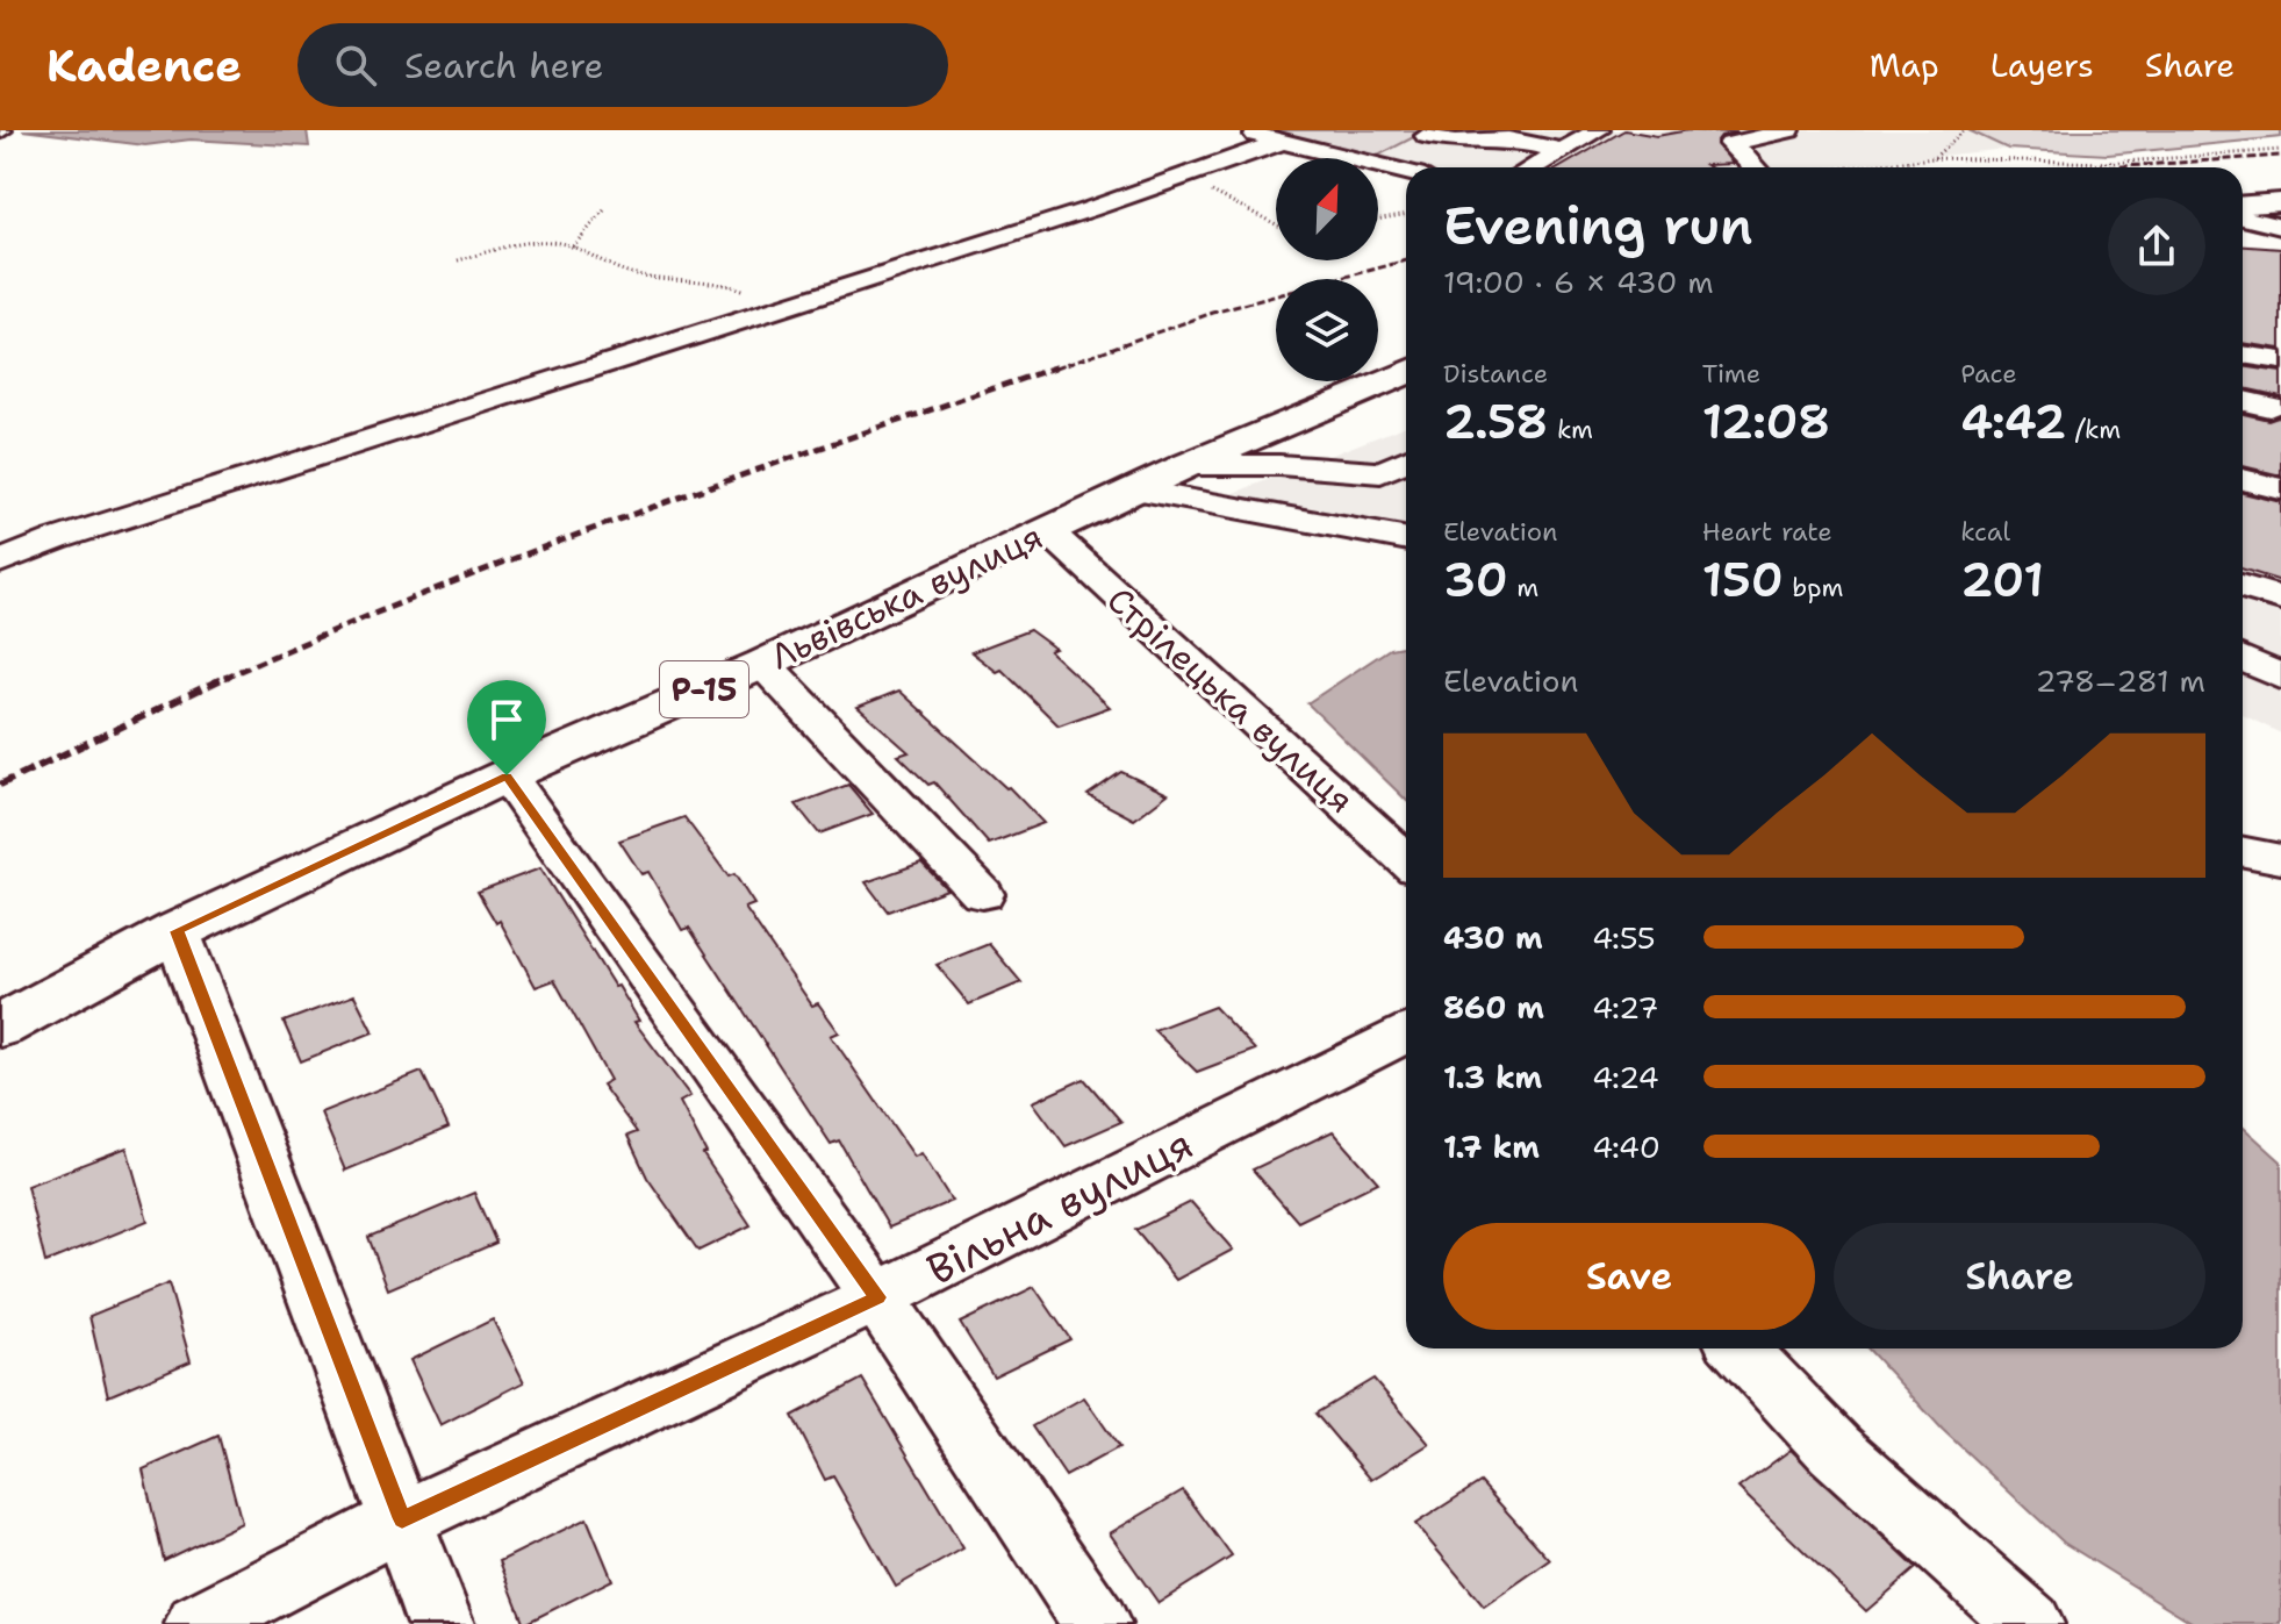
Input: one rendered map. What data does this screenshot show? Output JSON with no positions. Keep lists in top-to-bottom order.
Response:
{
  "streets": {
    "main road": ["Львівська вулиця", "Р-15"],
    "street": ["Стрілецька вулиця", "Вільна вулиця"]
  },
  "crossings": [
    ["Львівська вулиця", "Стрілецька вулиця"]
  ],
  "north": "top right",
  "page": {
    "header": "Kadence",
    "search": "Search here",
    "nav": ["Map", "Layers", "Share"],
    "heading": ["Evening run", "19:00 · 6 × 430 m"],
    "stats": [
      ["Distance", "2.58 km"],
      ["Time", "12:08"],
      ["Pace", "4:42 /km"],
      ["Elevation", "30 m"],
      ["Heart rate", "150 bpm"],
      ["kcal", "201"]
    ],
    "chart": ["Elevation", "278–281 m"],
    "list": [
      {
        "name": "430 m",
        "note": "4:55"
      },
      {
        "name": "860 m",
        "note": "4:27"
      },
      {
        "name": "1.3 km",
        "note": "4:24"
      },
      {
        "name": "1.7 km",
        "note": "4:40"
      }
    ],
    "buttons": ["Save", "Share"]
  }
}
